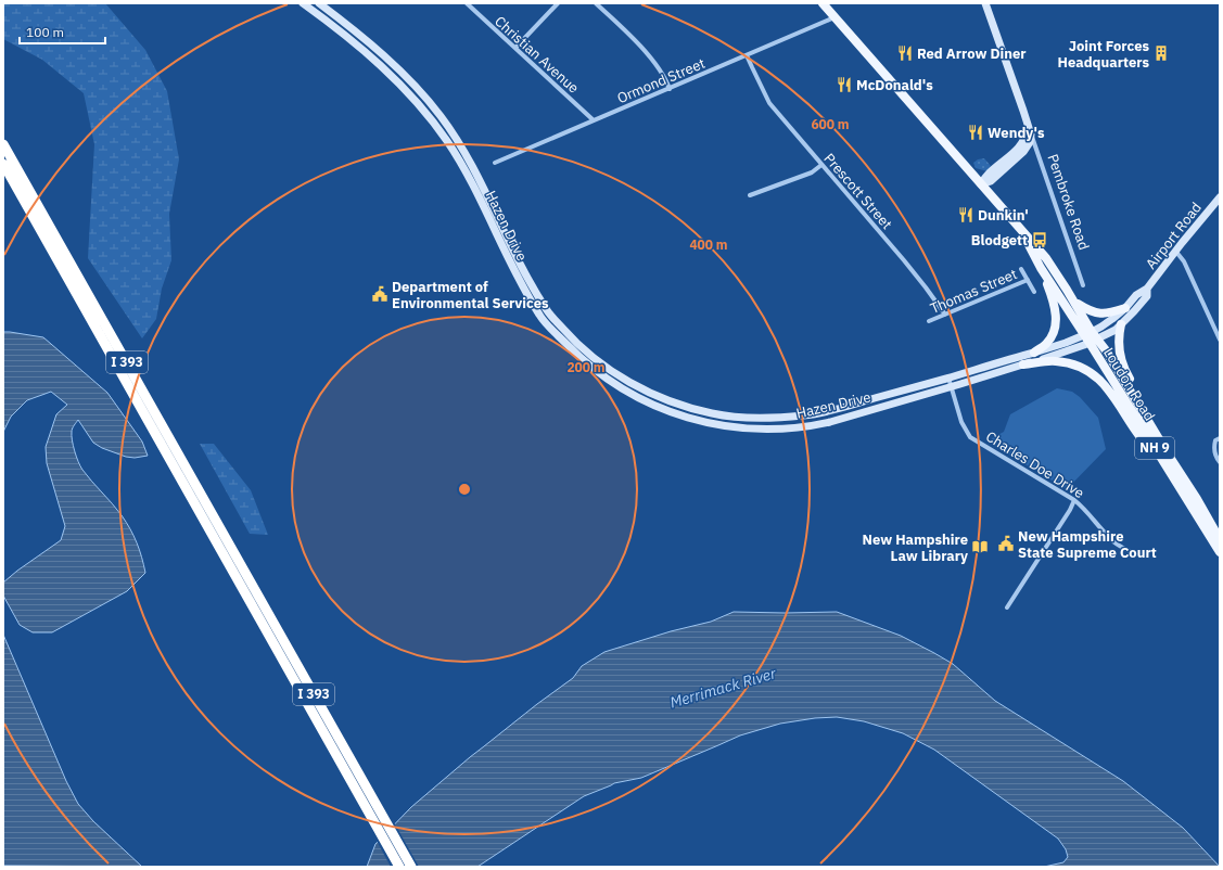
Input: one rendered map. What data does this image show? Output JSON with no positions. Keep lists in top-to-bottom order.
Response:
{
  "streets": {
    "highway": ["I 393"],
    "main road": ["Loudon Road", "NH 9"],
    "street": [
      "Christian Avenue",
      "Ormond Street",
      "Prescott Street",
      "Pembroke Road",
      "Hazen Drive",
      "Airport Road",
      "Thomas Street",
      "Charles Doe Drive"
    ]
  },
  "crossings": [
    ["Christian Avenue", "Ormond Street"],
    ["Ormond Street", "Prescott Street"],
    ["Ormond Street", "Loudon Road"],
    ["Prescott Street", "Thomas Street"],
    ["Hazen Drive", "Airport Road"],
    ["Hazen Drive", "Loudon Road"],
    ["Hazen Drive", "Charles Doe Drive"],
    ["Airport Road", "Loudon Road"]
  ],
  "water": ["Merrimack River"],
  "places": {
    "restaurant": [
      "Red Arrow Diner",
      "McDonald's",
      "Wendy's",
      "Dunkin'"
    ],
    "building": ["Joint Forces Headquarters"],
    "bus stop": ["Blodgett"],
    "public building": ["Department of Environmental Services", "New Hampshire State Supreme Court"],
    "library": ["New Hampshire Law Library"]
  },
  "scale_bar": "100 m",
  "rings": ["600 m", "400 m", "200 m"]
}
